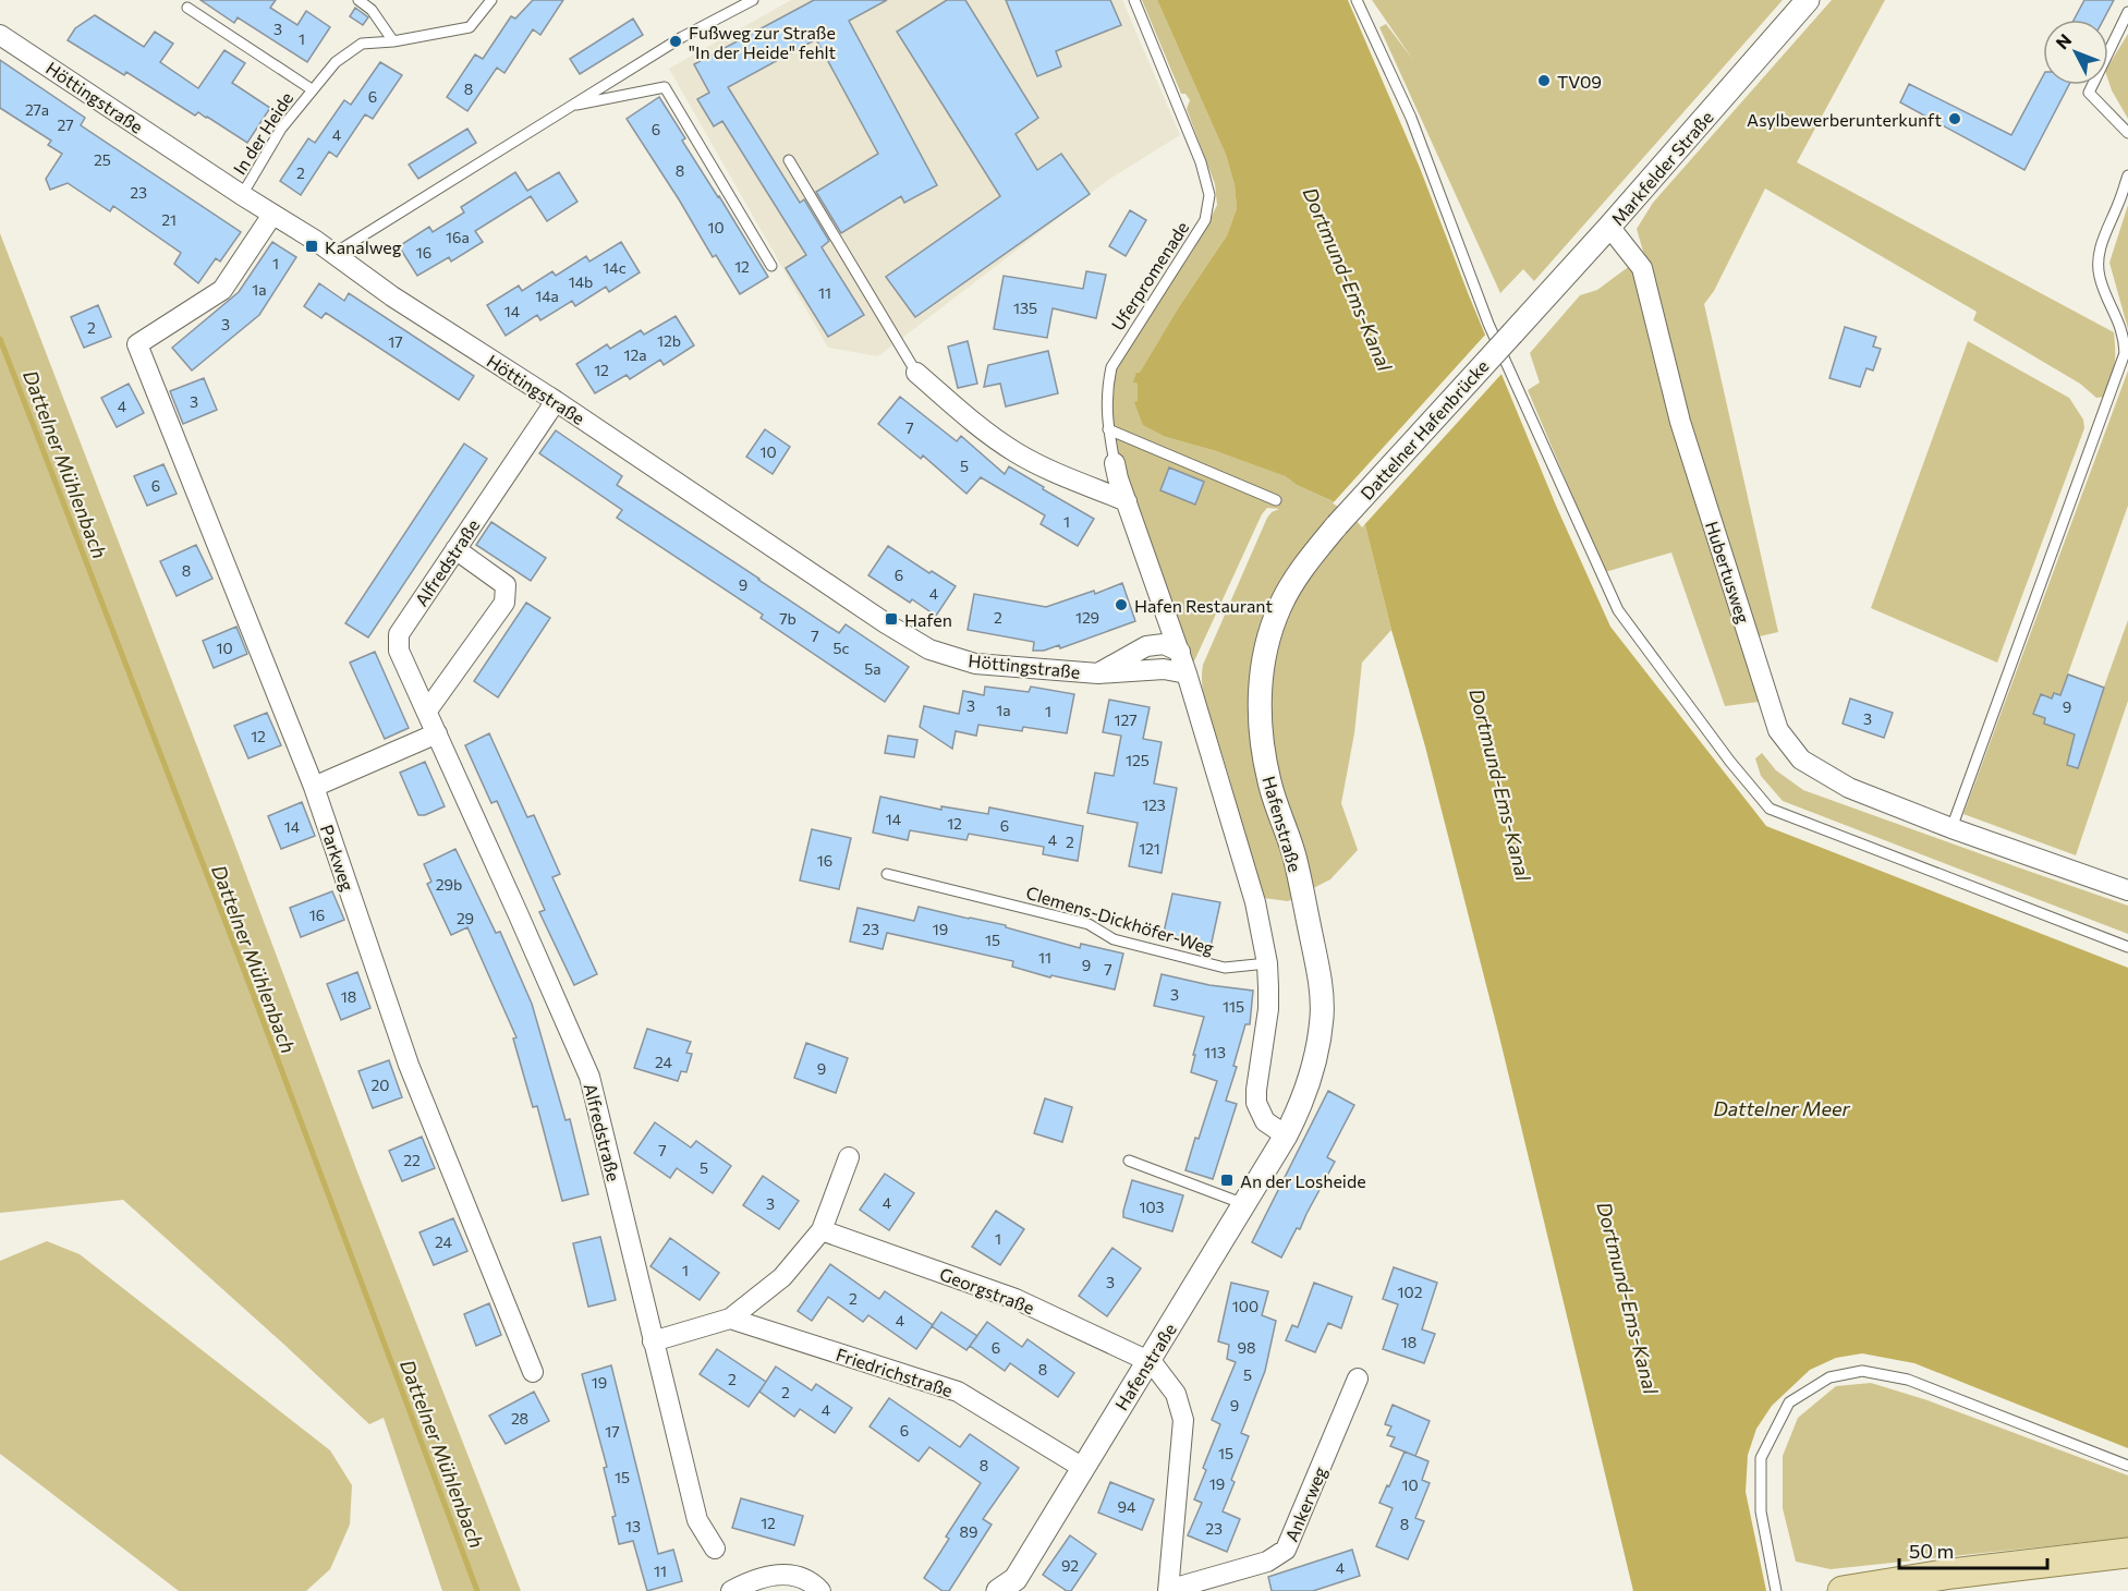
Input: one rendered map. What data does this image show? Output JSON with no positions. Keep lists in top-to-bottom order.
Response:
{
  "streets": {
    "street": [
      "Höttingstraße",
      "Markfelder Straße",
      "Dattelner Hafenbrücke",
      "Alfredstraße",
      "Hubertusweg",
      "Hafenstraße",
      "Parkweg",
      "Georgstraße",
      "Friedrichstraße",
      "Ankerweg"
    ],
    "lane": ["In der Heide", "Uferpromenade", "Clemens-Dickhöfer-Weg"]
  },
  "crossings": [
    ["Höttingstraße", "In der Heide"],
    ["Höttingstraße", "Alfredstraße"],
    ["Höttingstraße", "Parkweg"],
    ["Markfelder Straße", "Dattelner Hafenbrücke"],
    ["Markfelder Straße", "Hubertusweg"],
    ["Dattelner Hafenbrücke", "Hafenstraße"],
    ["Hafenstraße", "Georgstraße"],
    ["Hafenstraße", "Friedrichstraße"]
  ],
  "water": ["Dortmund-Ems-Kanal", "Dattelner Mühlenbach", "Dattelner Meer"],
  "places": {
    "other": [
      "Fußweg zur Straße \"In der Heide\" fehlt",
      "TV09",
      "Asylbewerberunterkunft",
      "Hafen Restaurant"
    ],
    "transit": ["Kanalweg", "Hafen", "An der Losheide"]
  },
  "house_numbers": [
    "3",
    "1",
    "8",
    "6",
    "27a",
    "27",
    "6",
    "4",
    "25",
    "8",
    "2",
    "23",
    "21",
    "10",
    "16a",
    "16",
    "1",
    "12",
    "14c",
    "14b",
    "1a",
    "11",
    "14a",
    "135",
    "14",
    "3",
    "2",
    "12b",
    "17",
    "12a",
    "12",
    "3",
    "4",
    "7",
    "10",
    "5",
    "6",
    "1",
    "8",
    "6",
    "9",
    "4",
    "2",
    "129",
    "7b",
    "7",
    "10",
    "5c",
    "5a",
    "3",
    "9",
    "1a",
    "1",
    "3",
    "127",
    "12",
    "125",
    "123",
    "14",
    "12",
    "6",
    "14",
    "4",
    "2",
    "121",
    "16",
    "29b",
    "16",
    "29",
    "23",
    "19",
    "15",
    "11",
    "9",
    "7",
    "3",
    "18",
    "115",
    "113",
    "24",
    "9",
    "20",
    "7",
    "22",
    "5",
    "4",
    "3",
    "103",
    "1",
    "24",
    "1",
    "3",
    "102",
    "2",
    "100",
    "4",
    "18",
    "6",
    "98",
    "8",
    "5",
    "2",
    "19",
    "2",
    "9",
    "4",
    "28",
    "6",
    "17",
    "15",
    "8",
    "15",
    "19",
    "10",
    "94",
    "12",
    "8",
    "13",
    "23",
    "89",
    "92",
    "4",
    "11"
  ],
  "scale_bar": "50 m",
  "north": "top left"
}
